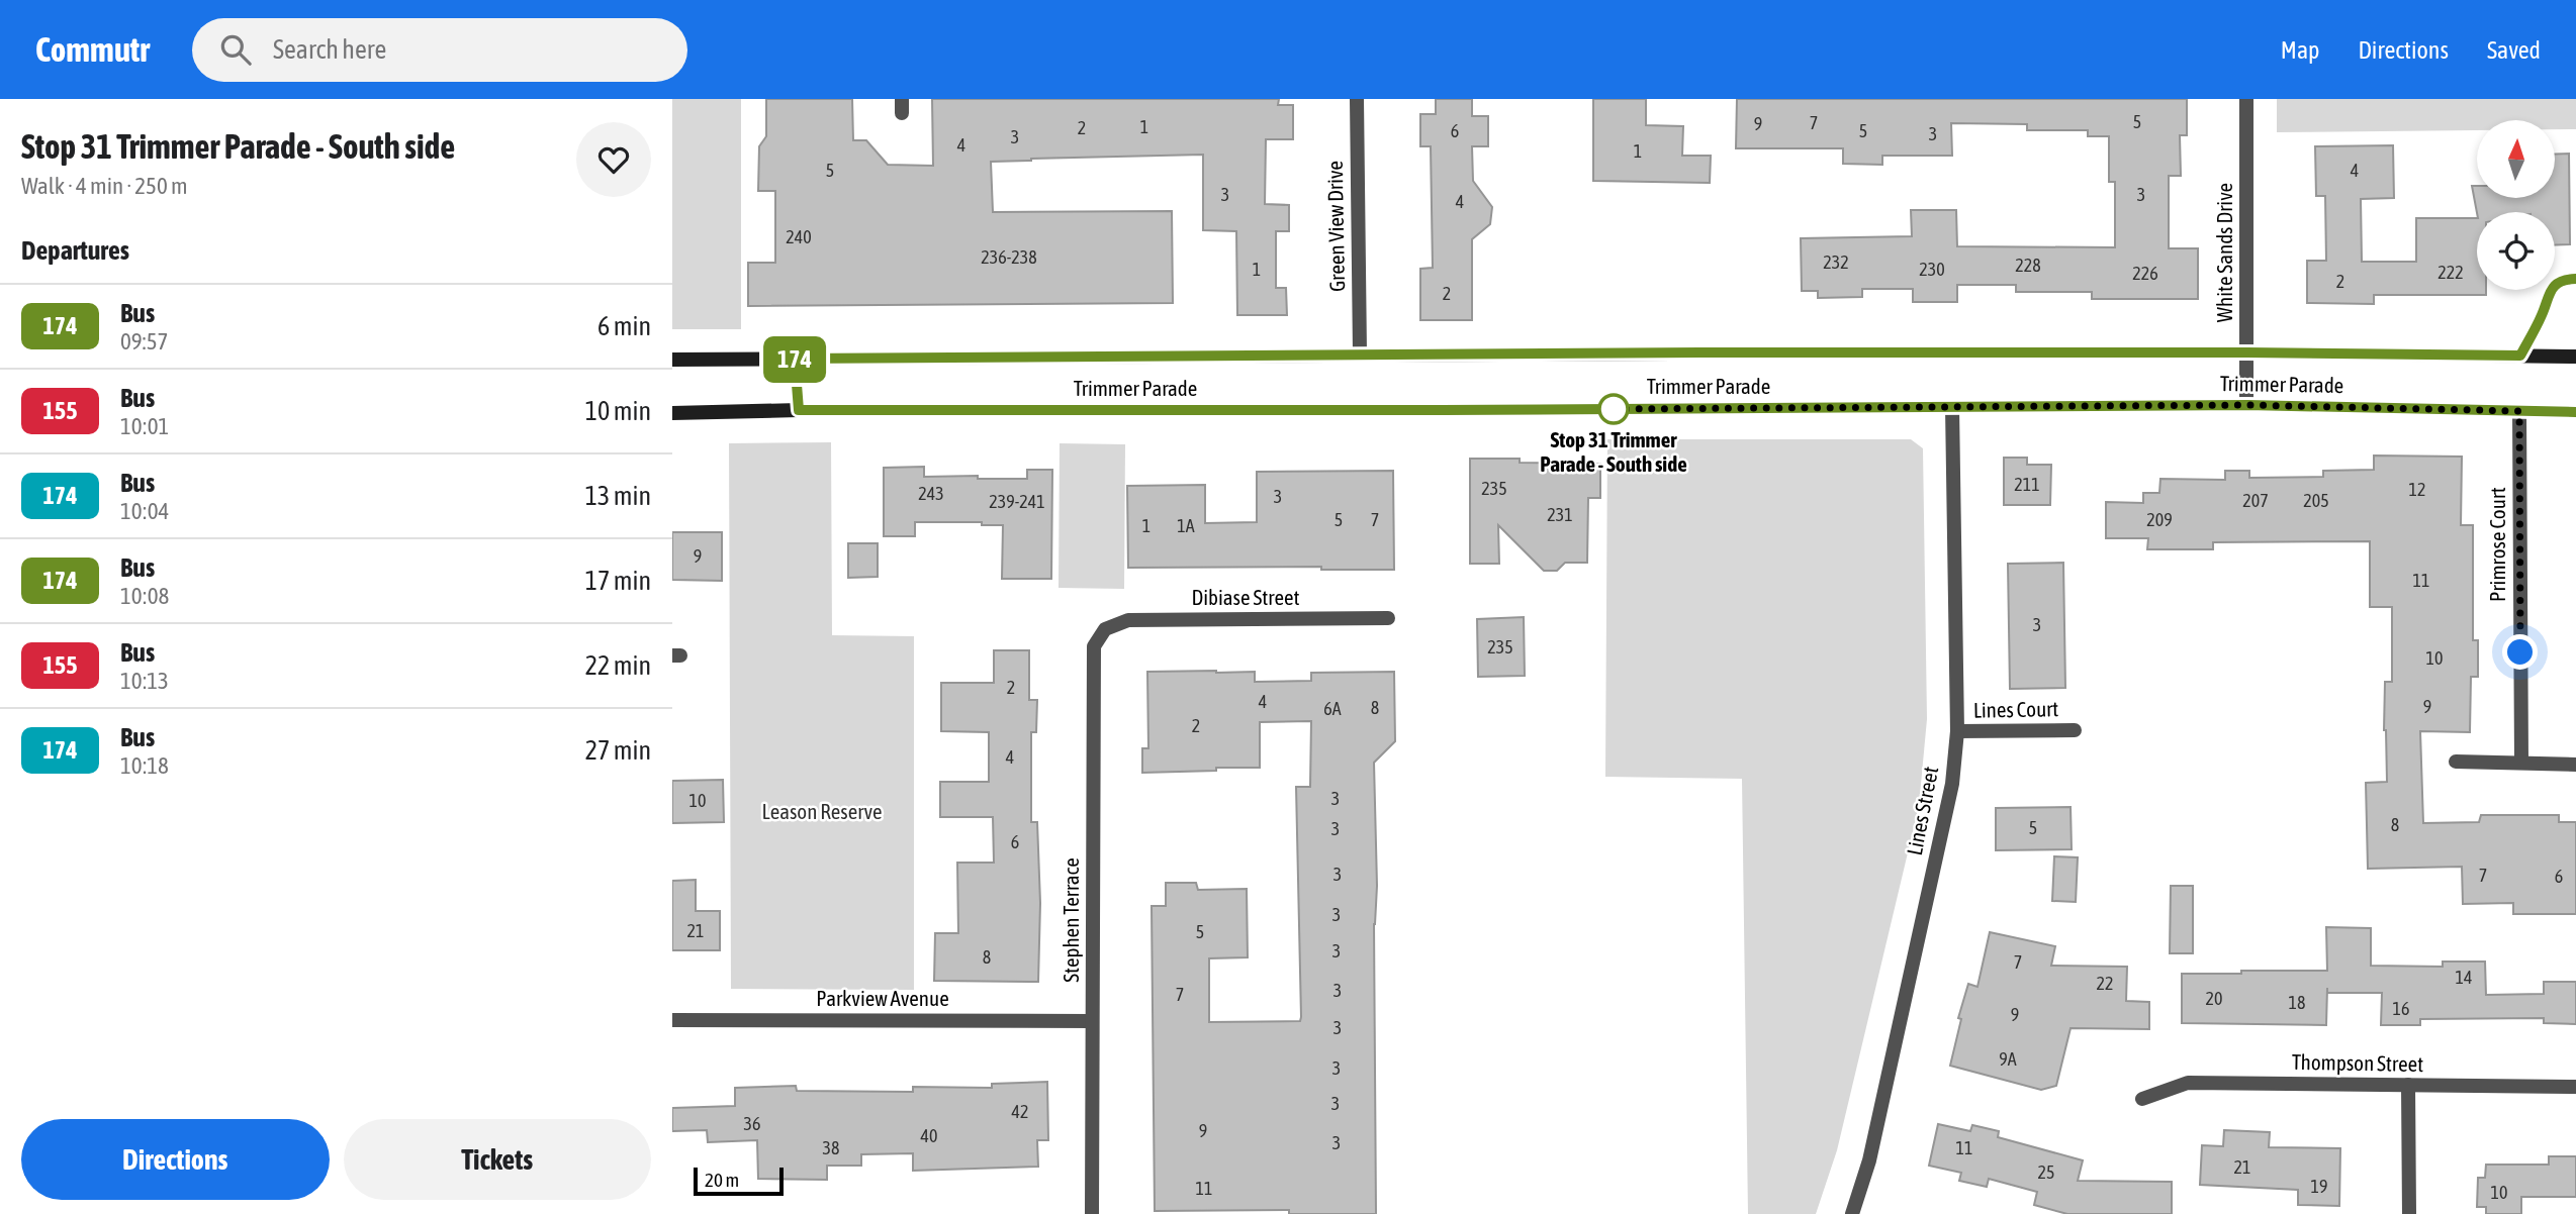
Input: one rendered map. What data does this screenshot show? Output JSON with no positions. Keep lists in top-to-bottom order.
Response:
{
  "streets": {
    "main road": ["Trimmer Parade"],
    "street": [
      "Green View Drive",
      "White Sands Drive",
      "Primrose Court",
      "Dibiase Street",
      "Lines Court",
      "Lines Street",
      "Stephen Terrace",
      "Parkview Avenue",
      "Thompson Street"
    ]
  },
  "crossings": [
    ["Green View Drive", "Trimmer Parade"],
    ["White Sands Drive", "Trimmer Parade"],
    ["Trimmer Parade", "Primrose Court"],
    ["Trimmer Parade", "Lines Street"],
    ["Dibiase Street", "Stephen Terrace"],
    ["Lines Court", "Lines Street"],
    ["Stephen Terrace", "Parkview Avenue"]
  ],
  "parks": ["Leason Reserve"],
  "places": ["Stop 31 Trimmer Parade - South side"],
  "lines": ["bus line 174"],
  "house_numbers": [
    "5",
    "7",
    "9",
    "1",
    "2",
    "6",
    "5",
    "3",
    "3",
    "4",
    "1",
    "5",
    "4",
    "3",
    "3",
    "4",
    "240",
    "236-238",
    "232",
    "228",
    "1",
    "230",
    "222",
    "226",
    "2",
    "2",
    "211",
    "235",
    "12",
    "243",
    "3",
    "207",
    "205",
    "239-241",
    "231",
    "5",
    "7",
    "209",
    "1",
    "1A",
    "9",
    "11",
    "3",
    "235",
    "10",
    "2",
    "4",
    "9",
    "8",
    "6A",
    "2",
    "4",
    "3",
    "10",
    "8",
    "5",
    "3",
    "6",
    "3",
    "7",
    "6",
    "3",
    "21",
    "5",
    "3",
    "8",
    "7",
    "14",
    "22",
    "3",
    "7",
    "20",
    "18",
    "16",
    "9",
    "3",
    "9A",
    "3",
    "3",
    "42",
    "36",
    "9",
    "40",
    "3",
    "38",
    "11",
    "21",
    "25",
    "19",
    "11",
    "10"
  ],
  "scale_bar": "20 m",
  "north": "top",
  "page": {
    "header": "Commutr",
    "search": "Search here",
    "nav": ["Map", "Directions", "Saved"],
    "heading": [
      ["Stop 31 Trimmer Parade - South side", "Walk · 4 min · 250 m"],
      "Departures"
    ],
    "on_map": "174",
    "list": [
      {
        "mark": "174",
        "name": "Bus",
        "note": "09:57",
        "value": "6 min"
      },
      {
        "mark": "155",
        "name": "Bus",
        "note": "10:01",
        "value": "10 min"
      },
      {
        "mark": "174",
        "name": "Bus",
        "note": "10:04",
        "value": "13 min"
      },
      {
        "mark": "174",
        "name": "Bus",
        "note": "10:08",
        "value": "17 min"
      },
      {
        "mark": "155",
        "name": "Bus",
        "note": "10:13",
        "value": "22 min"
      },
      {
        "mark": "174",
        "name": "Bus",
        "note": "10:18",
        "value": "27 min"
      }
    ],
    "buttons": ["Directions", "Tickets"],
    "scale": "20 m"
  }
}
